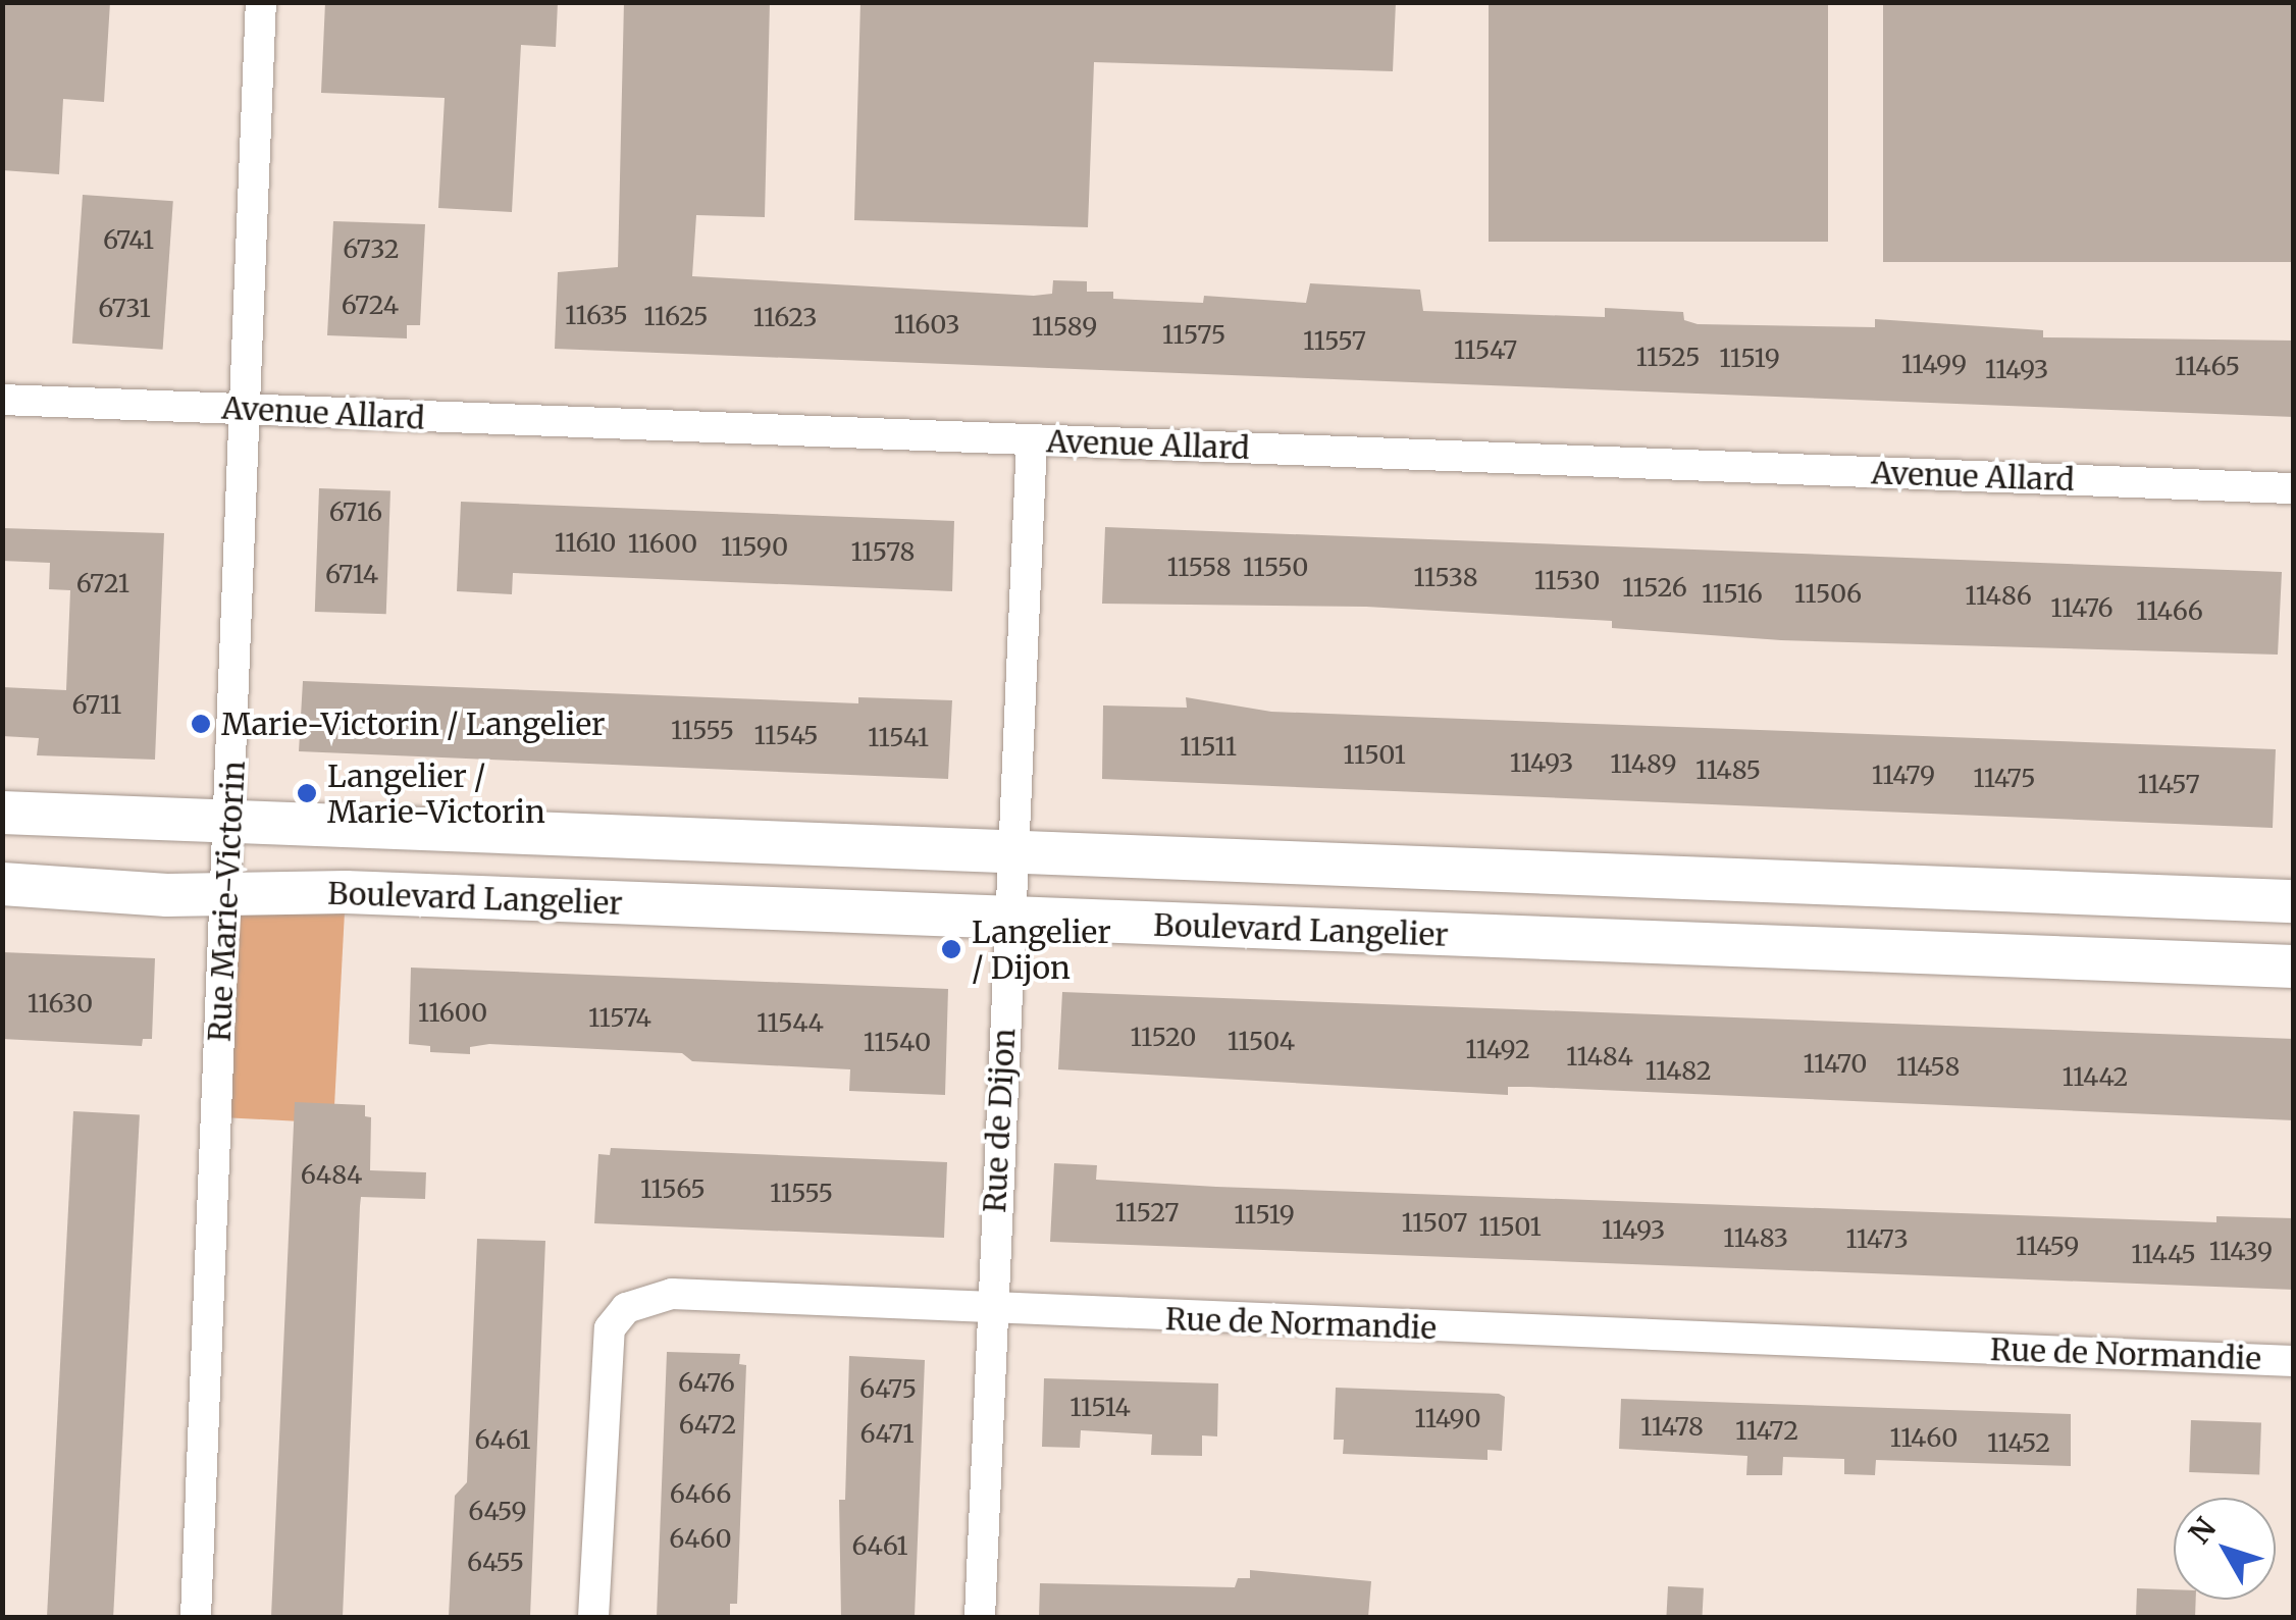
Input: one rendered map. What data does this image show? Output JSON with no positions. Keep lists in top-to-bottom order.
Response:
{
  "streets": {
    "main road": ["Boulevard Langelier"],
    "street": [
      "Avenue Allard",
      "Rue Marie-Victorin",
      "Rue de Dijon",
      "Rue de Normandie"
    ]
  },
  "crossings": [
    ["Avenue Allard", "Rue Marie-Victorin"],
    ["Avenue Allard", "Rue de Dijon"],
    ["Boulevard Langelier", "Rue Marie-Victorin"],
    ["Boulevard Langelier", "Rue de Dijon"],
    ["Rue de Dijon", "Rue de Normandie"]
  ],
  "places": ["Marie-Victorin / Langelier", "Langelier / Marie-Victorin", "Langelier / Dijon"],
  "house_numbers": [
    "6741",
    "6732",
    "6724",
    "6731",
    "11635",
    "11625",
    "11623",
    "11603",
    "11589",
    "11575",
    "11557",
    "11547",
    "11525",
    "11519",
    "11499",
    "11465",
    "11493",
    "6716",
    "11610",
    "11600",
    "11590",
    "11578",
    "11558",
    "11550",
    "6714",
    "11538",
    "11530",
    "6721",
    "11526",
    "11516",
    "11506",
    "11486",
    "11476",
    "11466",
    "6711",
    "11555",
    "11545",
    "11541",
    "11511",
    "11501",
    "11493",
    "11489",
    "11485",
    "11479",
    "11475",
    "11457",
    "11630",
    "11600",
    "11574",
    "11544",
    "11520",
    "11504",
    "11540",
    "11492",
    "11484",
    "11470",
    "11458",
    "11482",
    "11442",
    "6484",
    "11565",
    "11555",
    "11527",
    "11519",
    "11507",
    "11501",
    "11493",
    "11483",
    "11473",
    "11459",
    "11439",
    "11445",
    "6476",
    "6475",
    "11514",
    "11490",
    "6472",
    "11478",
    "11472",
    "6471",
    "11460",
    "6461",
    "11452",
    "6466",
    "6459",
    "6460",
    "6461",
    "6455"
  ],
  "north": "top left"
}
